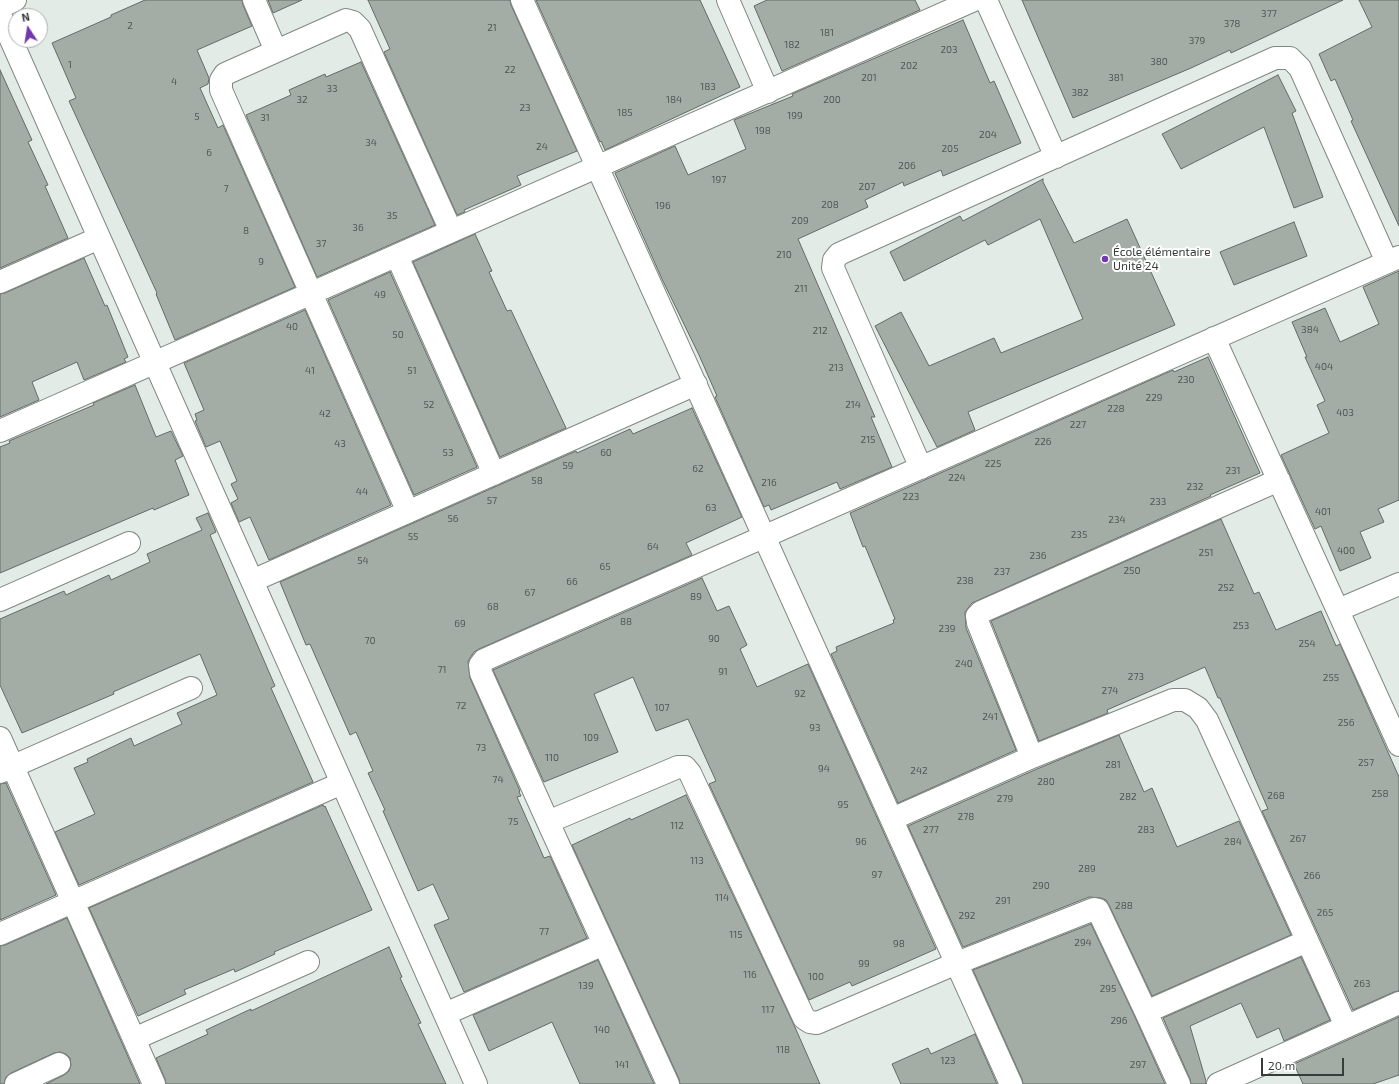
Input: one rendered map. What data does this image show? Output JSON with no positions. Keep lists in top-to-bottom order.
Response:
{
  "places": ["École élémentaire Unité 24"],
  "house_numbers": [
    "377",
    "378",
    "2",
    "21",
    "181",
    "379",
    "182",
    "203",
    "380",
    "1",
    "202",
    "22",
    "201",
    "381",
    "4",
    "183",
    "33",
    "382",
    "32",
    "184",
    "200",
    "23",
    "185",
    "199",
    "5",
    "31",
    "198",
    "204",
    "34",
    "24",
    "205",
    "6",
    "206",
    "197",
    "207",
    "7",
    "208",
    "196",
    "35",
    "209",
    "36",
    "8",
    "37",
    "210",
    "9",
    "211",
    "49",
    "40",
    "384",
    "212",
    "50",
    "404",
    "213",
    "41",
    "51",
    "230",
    "229",
    "52",
    "214",
    "228",
    "403",
    "42",
    "227",
    "215",
    "226",
    "43",
    "53",
    "60",
    "225",
    "59",
    "62",
    "231",
    "224",
    "58",
    "216",
    "232",
    "44",
    "223",
    "57",
    "233",
    "63",
    "401",
    "56",
    "234",
    "235",
    "55",
    "64",
    "400",
    "251",
    "236",
    "54",
    "65",
    "250",
    "237",
    "238",
    "66",
    "252",
    "67",
    "89",
    "68",
    "88",
    "69",
    "253",
    "239",
    "90",
    "70",
    "254",
    "240",
    "71",
    "91",
    "273",
    "255",
    "274",
    "92",
    "72",
    "107",
    "241",
    "256",
    "93",
    "109",
    "73",
    "110",
    "257",
    "281",
    "94",
    "242",
    "74",
    "280",
    "258",
    "268",
    "282",
    "279",
    "95",
    "278",
    "75",
    "112",
    "277",
    "283",
    "267",
    "96",
    "284",
    "113",
    "289",
    "97",
    "266",
    "290",
    "114",
    "291",
    "288",
    "265",
    "292",
    "77",
    "115",
    "294",
    "98",
    "99",
    "116",
    "100",
    "263",
    "139",
    "295",
    "117",
    "296",
    "140",
    "118",
    "123",
    "141",
    "297"
  ],
  "scale_bar": "20 m",
  "north": "top"
}
